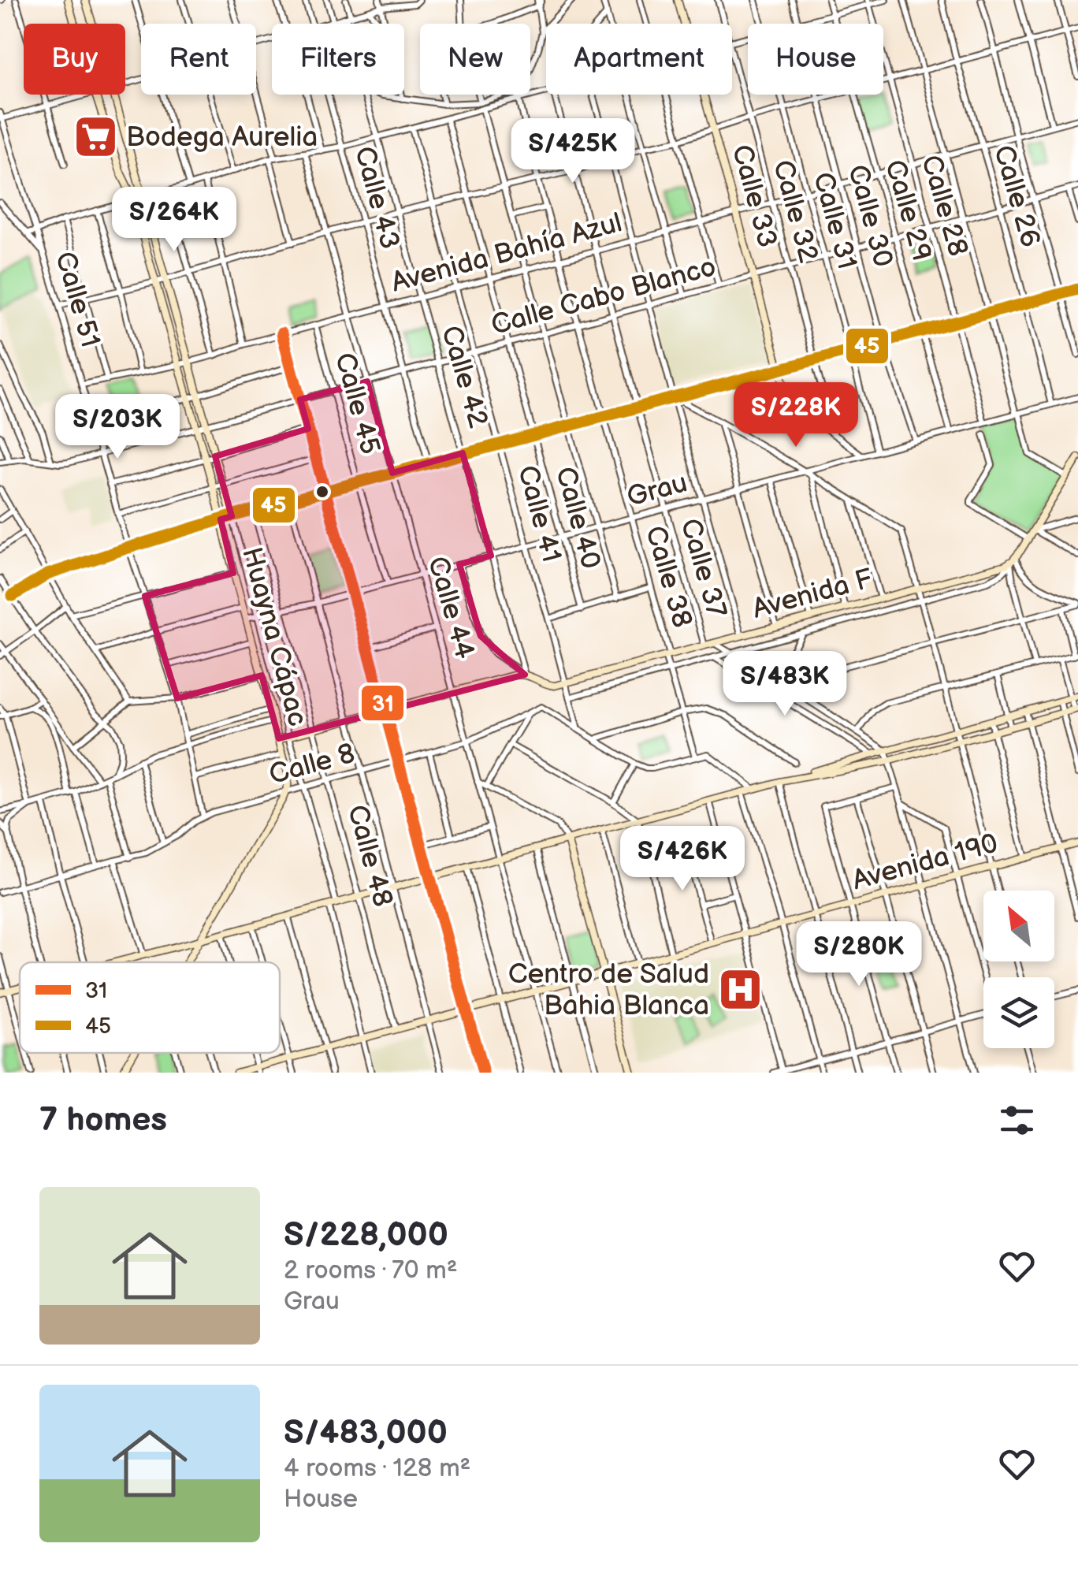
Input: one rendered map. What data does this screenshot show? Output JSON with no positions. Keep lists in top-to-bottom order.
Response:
{
  "streets": {
    "main road": [
      "Calle 33",
      "Avenida F",
      "Huayna Cápac",
      "Avenida 190"
    ],
    "street": [
      "Calle 26",
      "Calle 43",
      "Calle 28",
      "Calle 29",
      "Calle 32",
      "Calle 30",
      "Calle 31",
      "Avenida Bahía Azul",
      "Calle Cabo Blanco",
      "Calle 51",
      "Calle 42",
      "Calle 45",
      "Grau",
      "Calle 41",
      "Calle 40",
      "Calle 37",
      "Calle 38",
      "Calle 44",
      "Calle 8",
      "Calle 48"
    ]
  },
  "crossings": [
    ["Calle 33", "Avenida Bahía Azul"],
    ["Calle 33", "Calle Cabo Blanco"],
    ["Calle 26", "Avenida Bahía Azul"],
    ["Calle 26", "Calle Cabo Blanco"],
    ["Calle 26", "Grau"],
    ["Calle 43", "Avenida Bahía Azul"],
    ["Calle 43", "Calle Cabo Blanco"],
    ["Calle 28", "Avenida Bahía Azul"],
    ["Calle 28", "Calle Cabo Blanco"],
    ["Calle 28", "Grau"],
    ["Calle 29", "Avenida Bahía Azul"],
    ["Calle 29", "Calle Cabo Blanco"],
    ["Calle 29", "Grau"],
    ["Calle 32", "Avenida Bahía Azul"],
    ["Calle 32", "Calle Cabo Blanco"],
    ["Calle 30", "Avenida Bahía Azul"],
    ["Calle 30", "Calle Cabo Blanco"],
    ["Calle 30", "Grau"],
    ["Calle 31", "Avenida Bahía Azul"],
    ["Calle 31", "Calle Cabo Blanco"],
    ["Calle 31", "Grau"],
    ["Avenida Bahía Azul", "Calle 51"],
    ["Avenida Bahía Azul", "Calle 42"],
    ["Avenida Bahía Azul", "Calle 45"],
    ["Avenida Bahía Azul", "Calle 41"],
    ["Avenida Bahía Azul", "Calle 40"],
    ["Avenida Bahía Azul", "Calle 37"],
    ["Avenida Bahía Azul", "Calle 38"],
    ["Avenida Bahía Azul", "Calle 44"],
    ["Avenida Bahía Azul", "Huayna Cápac"],
    ["Calle Cabo Blanco", "Calle 51"],
    ["Calle Cabo Blanco", "Calle 42"],
    ["Calle Cabo Blanco", "Calle 45"],
    ["Calle Cabo Blanco", "Calle 41"],
    ["Calle Cabo Blanco", "Calle 40"],
    ["Calle Cabo Blanco", "Calle 37"],
    ["Calle Cabo Blanco", "Calle 38"],
    ["Calle Cabo Blanco", "Calle 44"],
    ["Calle Cabo Blanco", "Huayna Cápac"],
    ["Calle 51", "Calle 8"],
    ["Calle 42", "Grau"],
    ["Calle 42", "Avenida F"],
    ["Calle 45", "Grau"],
    ["Grau", "Calle 41"],
    ["Grau", "Calle 40"],
    ["Grau", "Calle 37"],
    ["Grau", "Calle 38"],
    ["Grau", "Calle 44"],
    ["Grau", "Huayna Cápac"],
    ["Grau", "Calle 48"],
    ["Calle 41", "Avenida F"],
    ["Calle 37", "Avenida F"],
    ["Calle 38", "Avenida F"],
    ["Avenida F", "Calle 44"],
    ["Avenida F", "Huayna Cápac"],
    ["Avenida F", "Calle 48"],
    ["Calle 44", "Calle 8"],
    ["Calle 44", "Avenida 190"],
    ["Huayna Cápac", "Calle 8"],
    ["Huayna Cápac", "Avenida 190"],
    ["Calle 8", "Calle 48"],
    ["Calle 48", "Avenida 190"]
  ],
  "places": {
    "supermarket": ["Bodega Aurelia"],
    "hospital": ["Centro de Salud Bahia Blanca"]
  },
  "lines": ["transit line 45", "transit line 31"],
  "legend": ["31", "45"],
  "north": "top left",
  "page": {
    "chip": [
      "Buy",
      "Rent",
      "Filters",
      "New",
      "Apartment",
      "House"
    ],
    "price": [
      "S/425K",
      "S/264K",
      "S/228K",
      "S/203K",
      "S/483K",
      "S/426K",
      "S/280K"
    ],
    "heading": "7 homes",
    "list": [
      {
        "name": "S/228,000",
        "note": "2 rooms · 70 m² · Grau"
      },
      {
        "name": "S/483,000",
        "note": "4 rooms · 128 m² · House"
      }
    ]
  }
}
